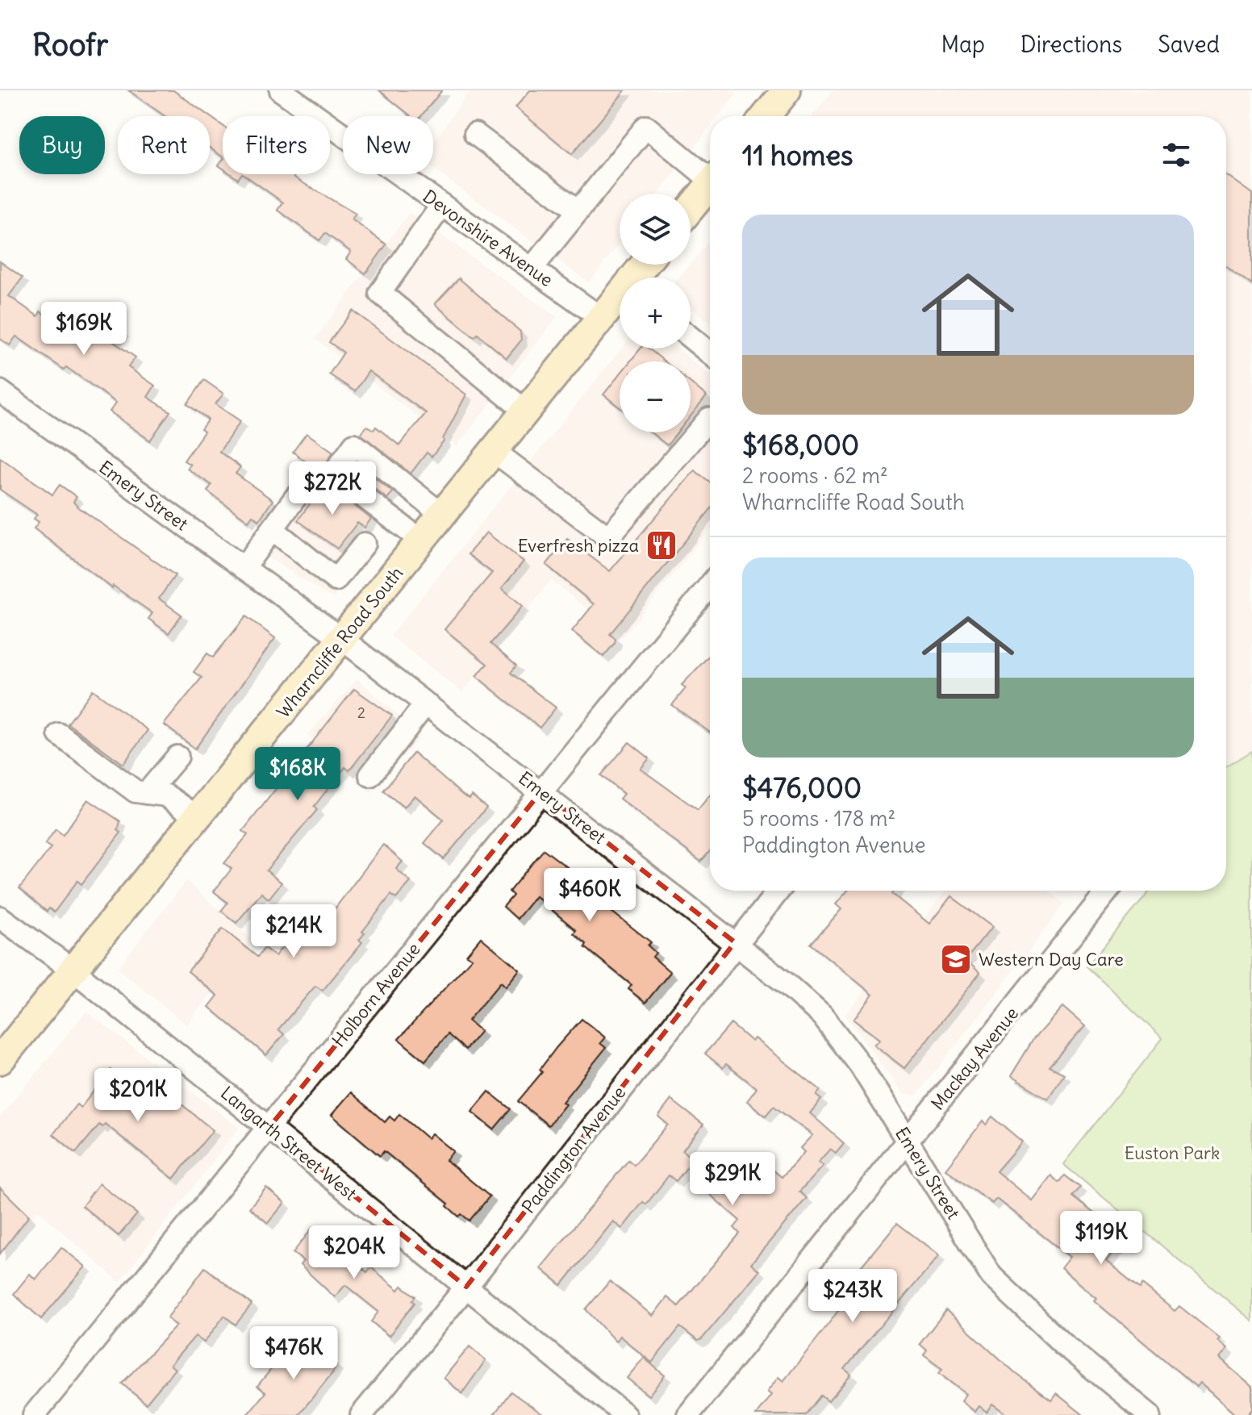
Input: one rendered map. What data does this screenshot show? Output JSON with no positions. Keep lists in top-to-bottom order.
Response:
{
  "streets": {
    "main road": ["Wharncliffe Road South"],
    "street": [
      "Devonshire Avenue",
      "Emery Street",
      "Holborn Avenue",
      "Mackay Avenue",
      "Langarth Street West",
      "Paddington Avenue"
    ]
  },
  "crossings": [
    ["Devonshire Avenue", "Wharncliffe Road South"],
    ["Emery Street", "Wharncliffe Road South"],
    ["Emery Street", "Holborn Avenue"],
    ["Emery Street", "Mackay Avenue"],
    ["Emery Street", "Paddington Avenue"],
    ["Wharncliffe Road South", "Langarth Street West"],
    ["Holborn Avenue", "Langarth Street West"],
    ["Langarth Street West", "Paddington Avenue"]
  ],
  "parks": ["Euston Park"],
  "places": {
    "restaurant": ["Everfresh pizza"],
    "school or university": ["Western Day Care"]
  },
  "house_numbers": ["2"],
  "page": {
    "header": "Roofr",
    "nav": ["Map", "Directions", "Saved"],
    "chip": [
      "Buy",
      "Rent",
      "Filters",
      "New"
    ],
    "heading": "11 homes",
    "map_buttons": ["+", "−"],
    "list": [
      {
        "name": "$168,000",
        "note": "2 rooms · 62 m² · Wharncliffe Road South"
      },
      {
        "name": "$476,000",
        "note": "5 rooms · 178 m² · Paddington Avenue"
      }
    ],
    "price": [
      "$169K",
      "$272K",
      "$168K",
      "$460K",
      "$214K",
      "$201K",
      "$291K",
      "$119K",
      "$204K",
      "$243K",
      "$476K"
    ]
  }
}
